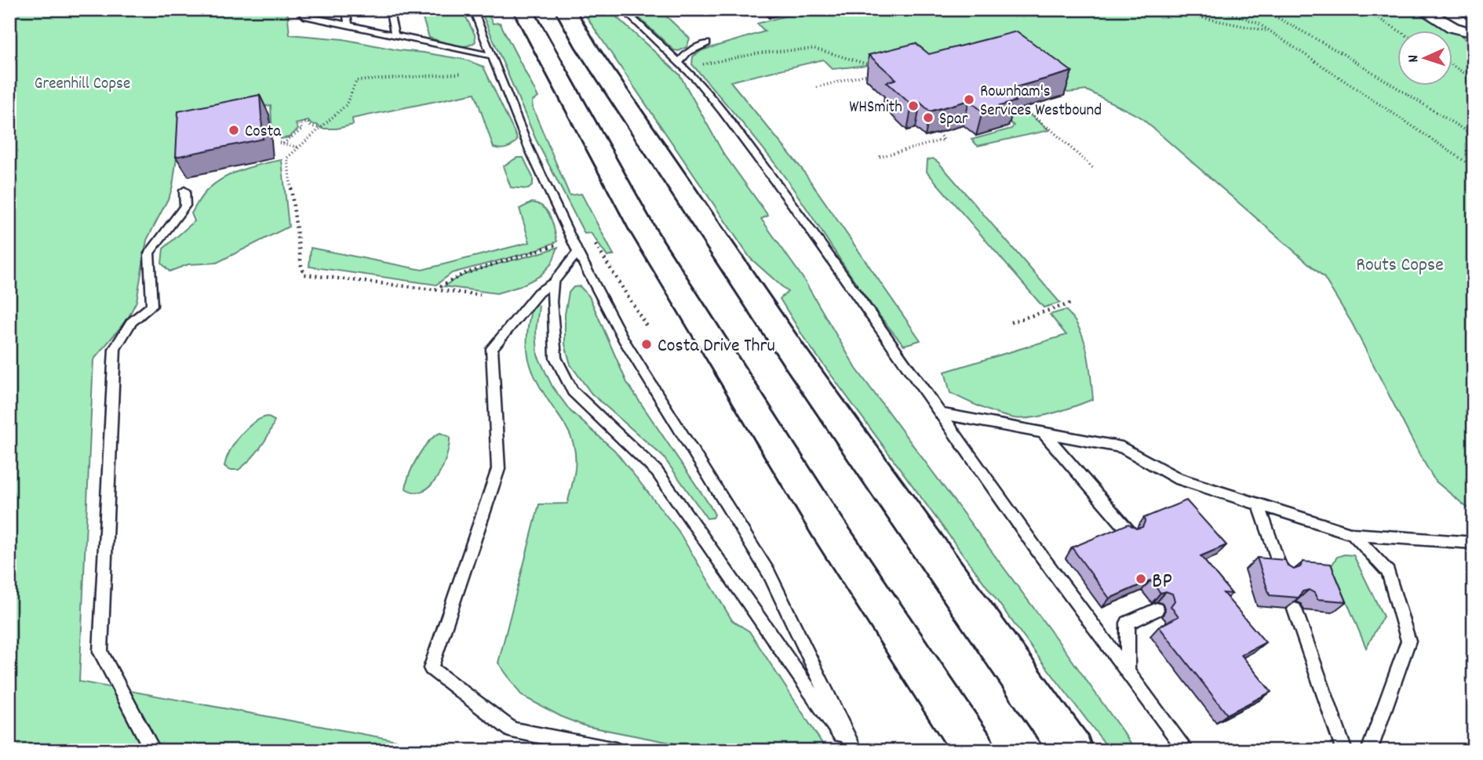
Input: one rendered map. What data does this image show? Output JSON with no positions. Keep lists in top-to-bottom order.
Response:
{
  "parks": ["Greenhill Copse", "Routs Copse"],
  "places": [
    "Rownham's Services Westbound",
    "WHSmith",
    "Spar",
    "Costa",
    "Costa Drive Thru",
    "BP"
  ],
  "north": "left"
}
